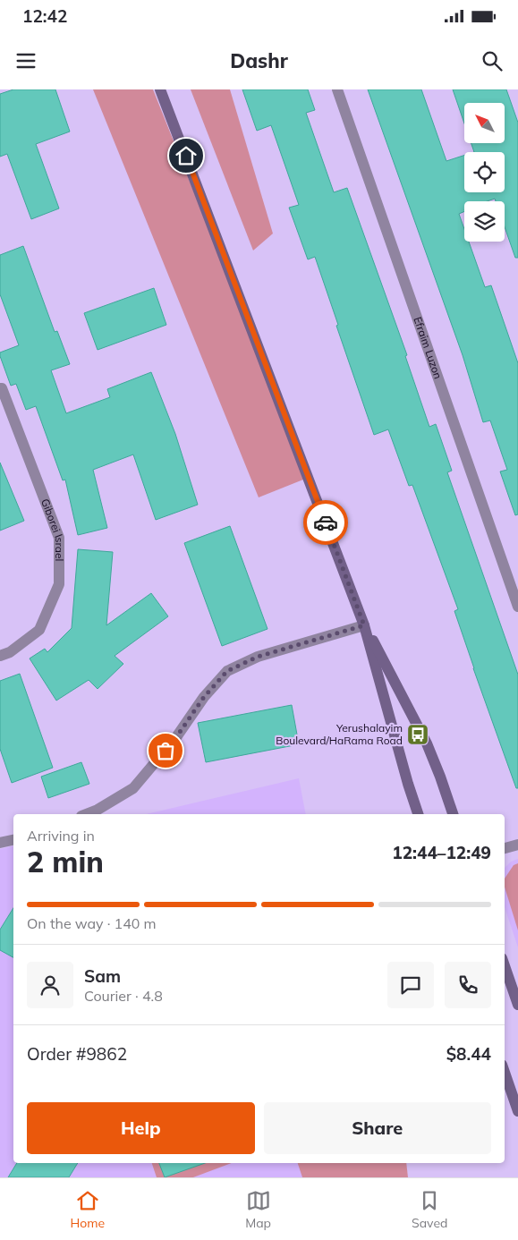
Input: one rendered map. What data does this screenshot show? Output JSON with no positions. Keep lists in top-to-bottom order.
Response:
{
  "streets": {
    "street": ["Efraim Luzon", "Giborei Israel"]
  },
  "places": {
    "bus stop": ["Yerushalayim Boulevard/HaRama Road"]
  },
  "north": "top left",
  "page": {
    "status": "12:42",
    "header": "Dashr",
    "heading": ["2 min", "Arriving in", "12:44–12:49"],
    "panel": [
      "Sam",
      "Courier · 4.8",
      "Order #9862",
      "$8.44"
    ],
    "bar": "On the way · 140 m",
    "buttons": ["Help", "Share"],
    "tabs": ["Home", "Map", "Saved"]
  }
}
